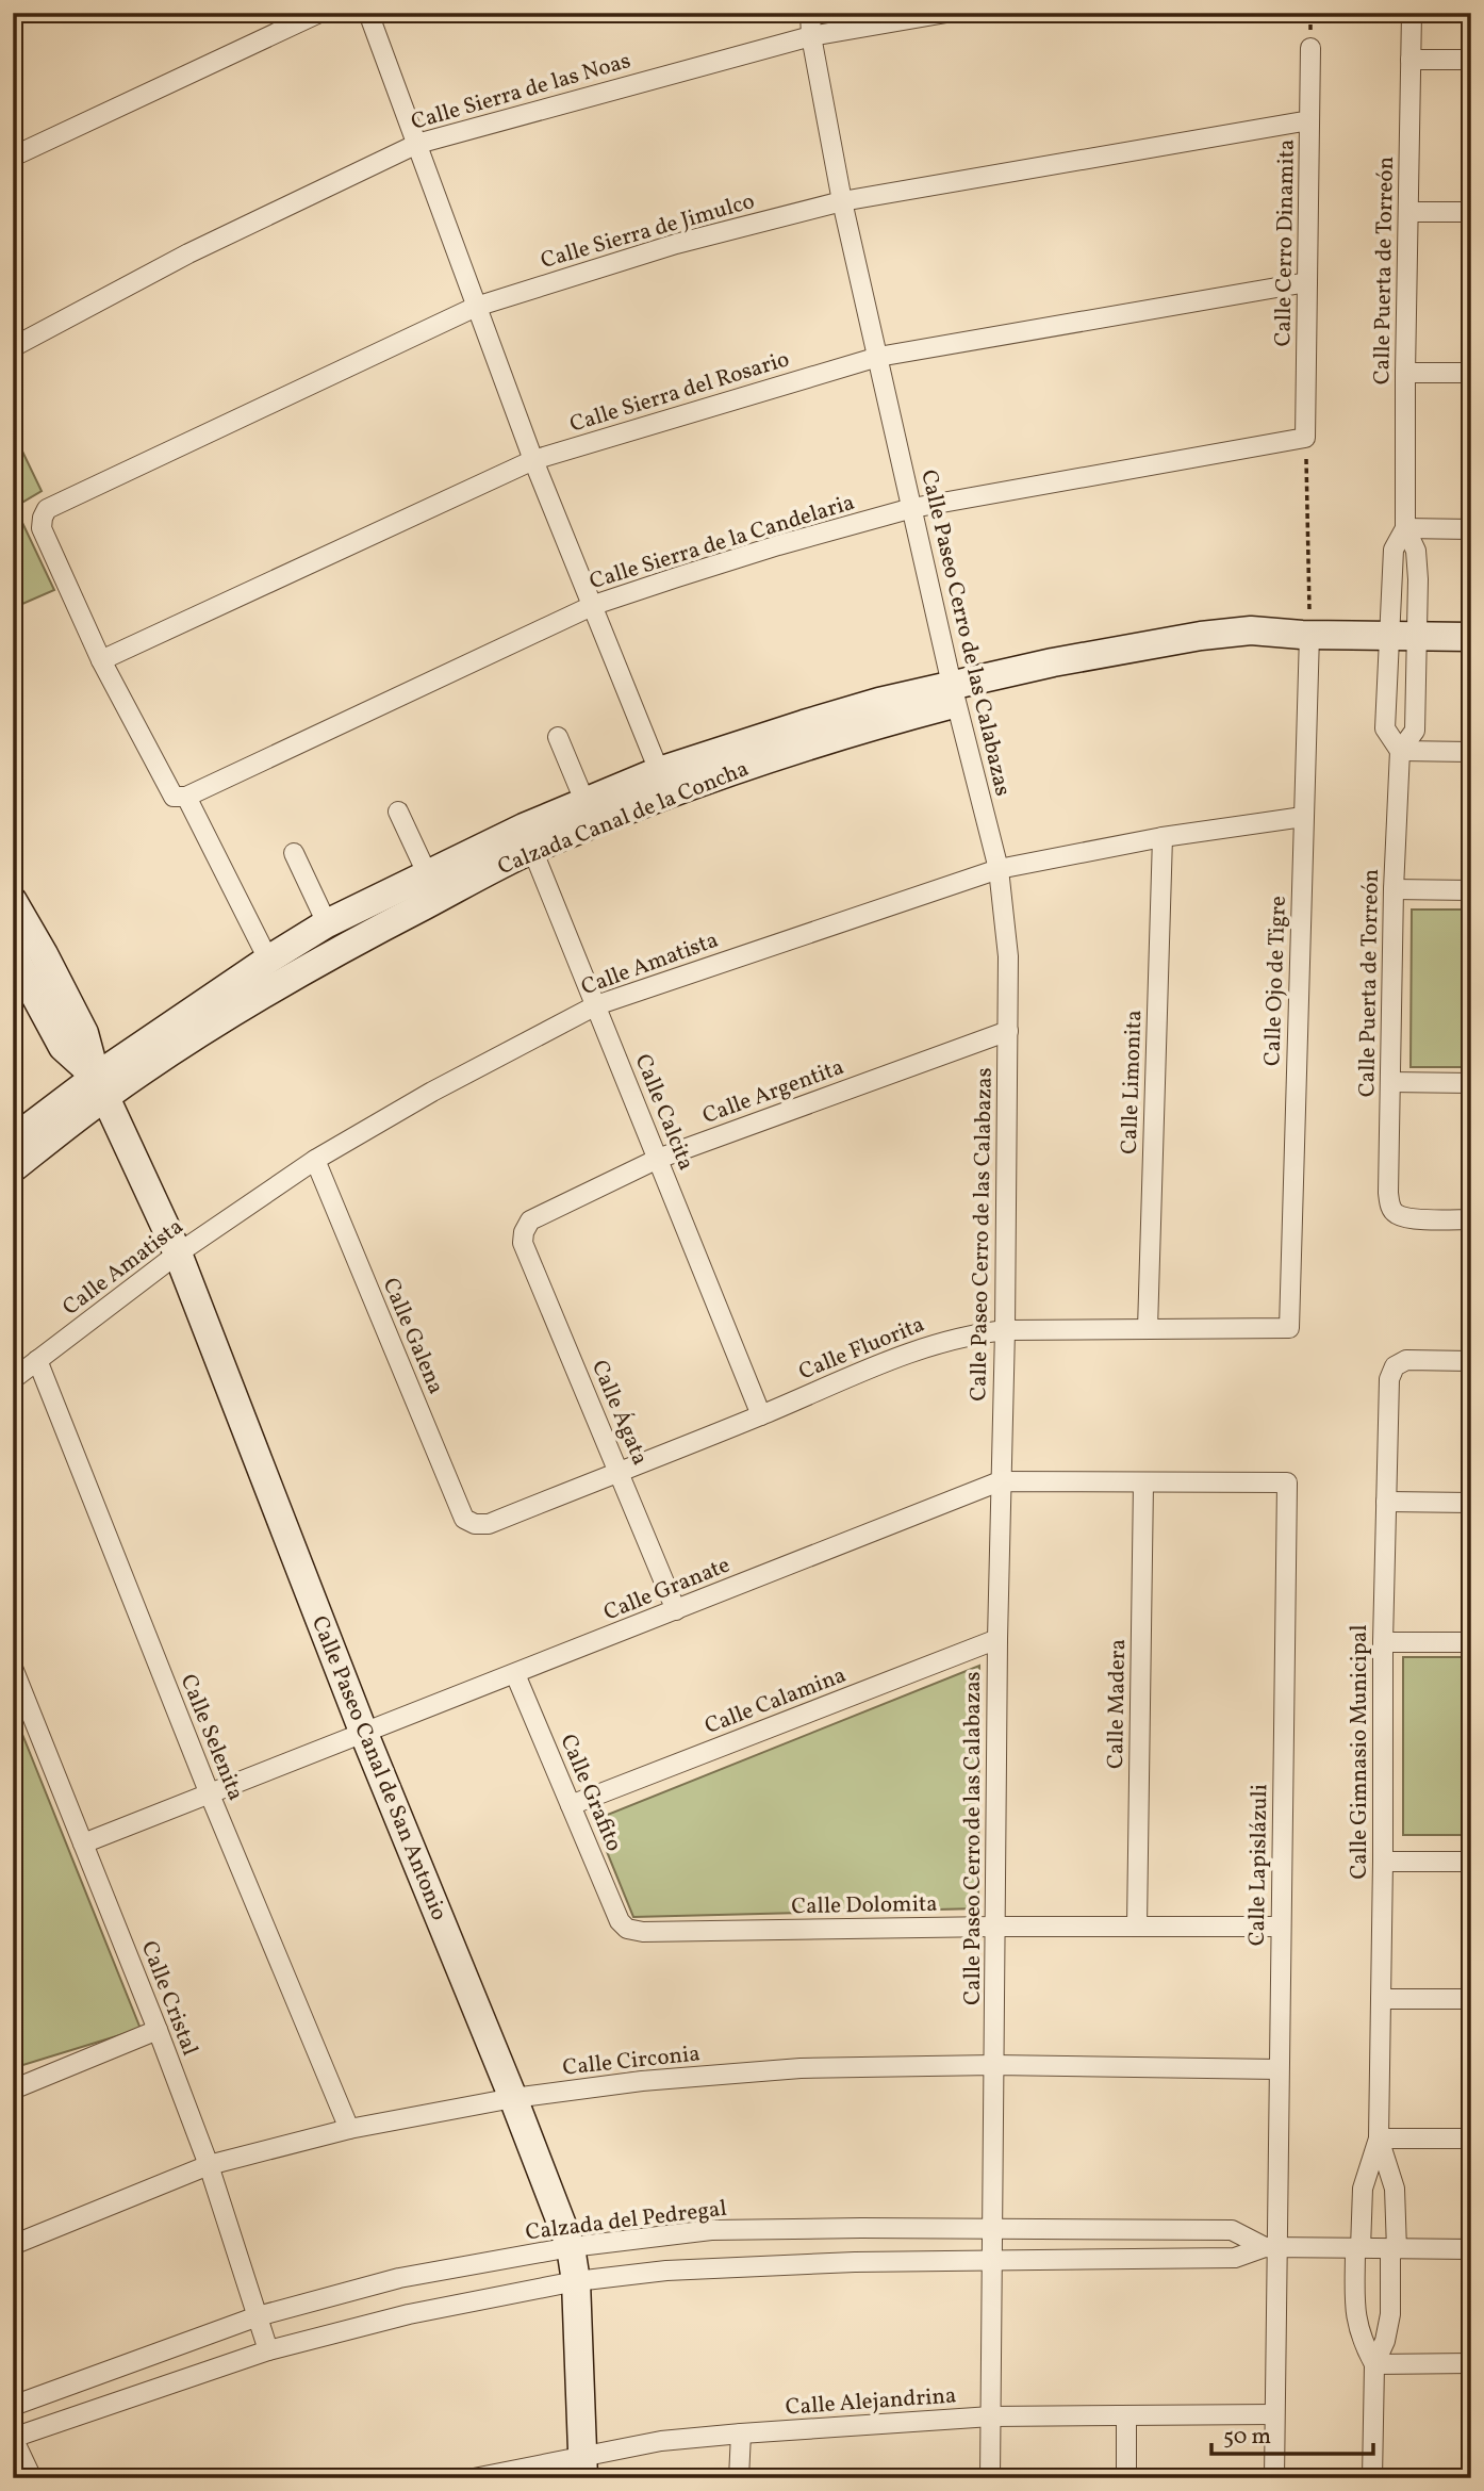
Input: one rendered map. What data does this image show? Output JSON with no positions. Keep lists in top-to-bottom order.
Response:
{
  "streets": {
    "street": [
      "Calle Sierra de las Noas",
      "Calle Sierra de Jimulco",
      "Calle Cerro Dinamita",
      "Calle Puerta de Torreón",
      "Calle Sierra del Rosario",
      "Calle Sierra de la Candelaria",
      "Calle Paseo Cerro de las Calabazas",
      "Calzada Canal de la Concha",
      "Calle Amatista",
      "Calle Ojo de Tigre",
      "Calle Limonita",
      "Calle Argentita",
      "Calle Calcita",
      "Calle Galena",
      "Calle Fluorita",
      "Calle Ágata",
      "Calle Granate",
      "Calle Calamina",
      "Calle Madera",
      "Calle Selenita",
      "Calle Gimnasio Municipal",
      "Calle Paseo Canal de San Antonio",
      "Calle Grafito",
      "Calle Lapislázuli",
      "Calle Dolomita",
      "Calle Cristal",
      "Calle Circonia",
      "Calzada del Pedregal",
      "Calle Alejandrina"
    ]
  },
  "crossings": [
    ["Calle Sierra de las Noas", "Calle Paseo Cerro de las Calabazas"],
    ["Calle Sierra de Jimulco", "Calle Cerro Dinamita"],
    ["Calle Sierra de Jimulco", "Calle Sierra del Rosario"],
    ["Calle Sierra de Jimulco", "Calle Paseo Cerro de las Calabazas"],
    ["Calle Cerro Dinamita", "Calle Sierra del Rosario"],
    ["Calle Cerro Dinamita", "Calle Sierra de la Candelaria"],
    ["Calle Puerta de Torreón", "Calzada Canal de la Concha"],
    ["Calle Sierra del Rosario", "Calle Paseo Cerro de las Calabazas"],
    ["Calle Sierra de la Candelaria", "Calle Paseo Cerro de las Calabazas"],
    ["Calle Paseo Cerro de las Calabazas", "Calzada Canal de la Concha"],
    ["Calle Paseo Cerro de las Calabazas", "Calle Amatista"],
    ["Calle Paseo Cerro de las Calabazas", "Calle Argentita"],
    ["Calle Paseo Cerro de las Calabazas", "Calle Fluorita"],
    ["Calle Paseo Cerro de las Calabazas", "Calle Granate"],
    ["Calle Paseo Cerro de las Calabazas", "Calle Calamina"],
    ["Calle Paseo Cerro de las Calabazas", "Calle Dolomita"],
    ["Calle Paseo Cerro de las Calabazas", "Calle Circonia"],
    ["Calle Paseo Cerro de las Calabazas", "Calzada del Pedregal"],
    ["Calle Paseo Cerro de las Calabazas", "Calle Alejandrina"],
    ["Calzada Canal de la Concha", "Calle Ojo de Tigre"],
    ["Calzada Canal de la Concha", "Calle Calcita"],
    ["Calzada Canal de la Concha", "Calle Paseo Canal de San Antonio"],
    ["Calle Amatista", "Calle Ojo de Tigre"],
    ["Calle Amatista", "Calle Limonita"],
    ["Calle Amatista", "Calle Calcita"],
    ["Calle Amatista", "Calle Galena"],
    ["Calle Amatista", "Calle Selenita"],
    ["Calle Amatista", "Calle Paseo Canal de San Antonio"],
    ["Calle Ojo de Tigre", "Calle Fluorita"],
    ["Calle Limonita", "Calle Fluorita"],
    ["Calle Argentita", "Calle Calcita"],
    ["Calle Argentita", "Calle Ágata"],
    ["Calle Calcita", "Calle Fluorita"],
    ["Calle Galena", "Calle Fluorita"],
    ["Calle Fluorita", "Calle Ágata"],
    ["Calle Ágata", "Calle Granate"],
    ["Calle Granate", "Calle Madera"],
    ["Calle Granate", "Calle Selenita"],
    ["Calle Granate", "Calle Paseo Canal de San Antonio"],
    ["Calle Granate", "Calle Grafito"],
    ["Calle Granate", "Calle Lapislázuli"],
    ["Calle Granate", "Calle Cristal"],
    ["Calle Calamina", "Calle Grafito"],
    ["Calle Madera", "Calle Dolomita"],
    ["Calle Selenita", "Calle Circonia"],
    ["Calle Gimnasio Municipal", "Calzada del Pedregal"],
    ["Calle Paseo Canal de San Antonio", "Calle Circonia"],
    ["Calle Paseo Canal de San Antonio", "Calzada del Pedregal"],
    ["Calle Paseo Canal de San Antonio", "Calle Alejandrina"],
    ["Calle Grafito", "Calle Dolomita"],
    ["Calle Lapislázuli", "Calle Dolomita"],
    ["Calle Lapislázuli", "Calle Circonia"],
    ["Calle Lapislázuli", "Calzada del Pedregal"],
    ["Calle Lapislázuli", "Calle Alejandrina"],
    ["Calle Cristal", "Calle Circonia"],
    ["Calle Cristal", "Calzada del Pedregal"]
  ],
  "scale_bar": "50 m"
}
